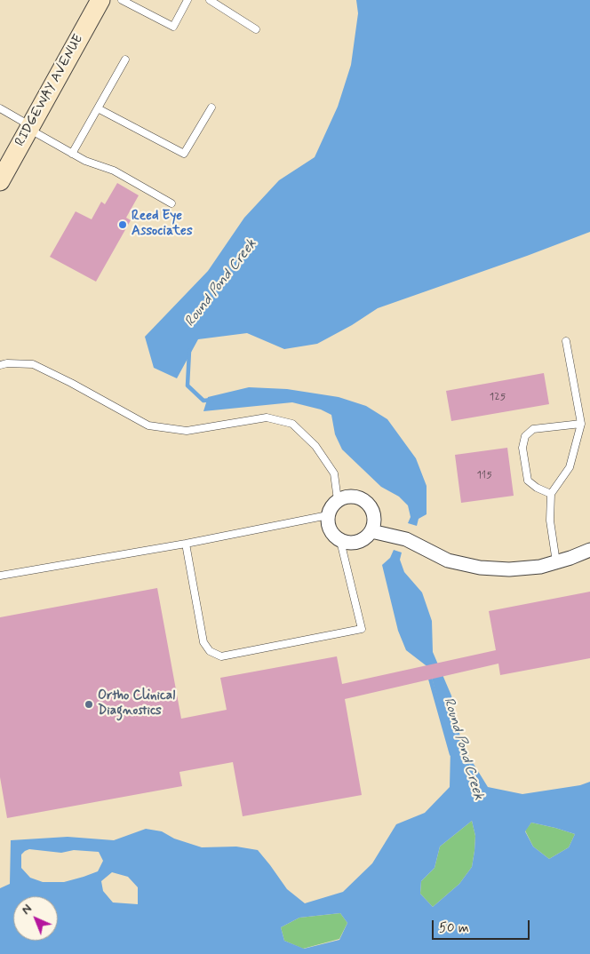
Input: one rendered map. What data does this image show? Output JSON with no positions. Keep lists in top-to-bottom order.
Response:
{
  "streets": {
    "main road": ["RIDGEWAY AVENUE"]
  },
  "water": ["Round Pond Creek"],
  "places": ["Reed Eye Associates", "Ortho Clinical Diagnostics"],
  "house_numbers": ["125", "115"],
  "scale_bar": "50 m",
  "north": "top left"
}
